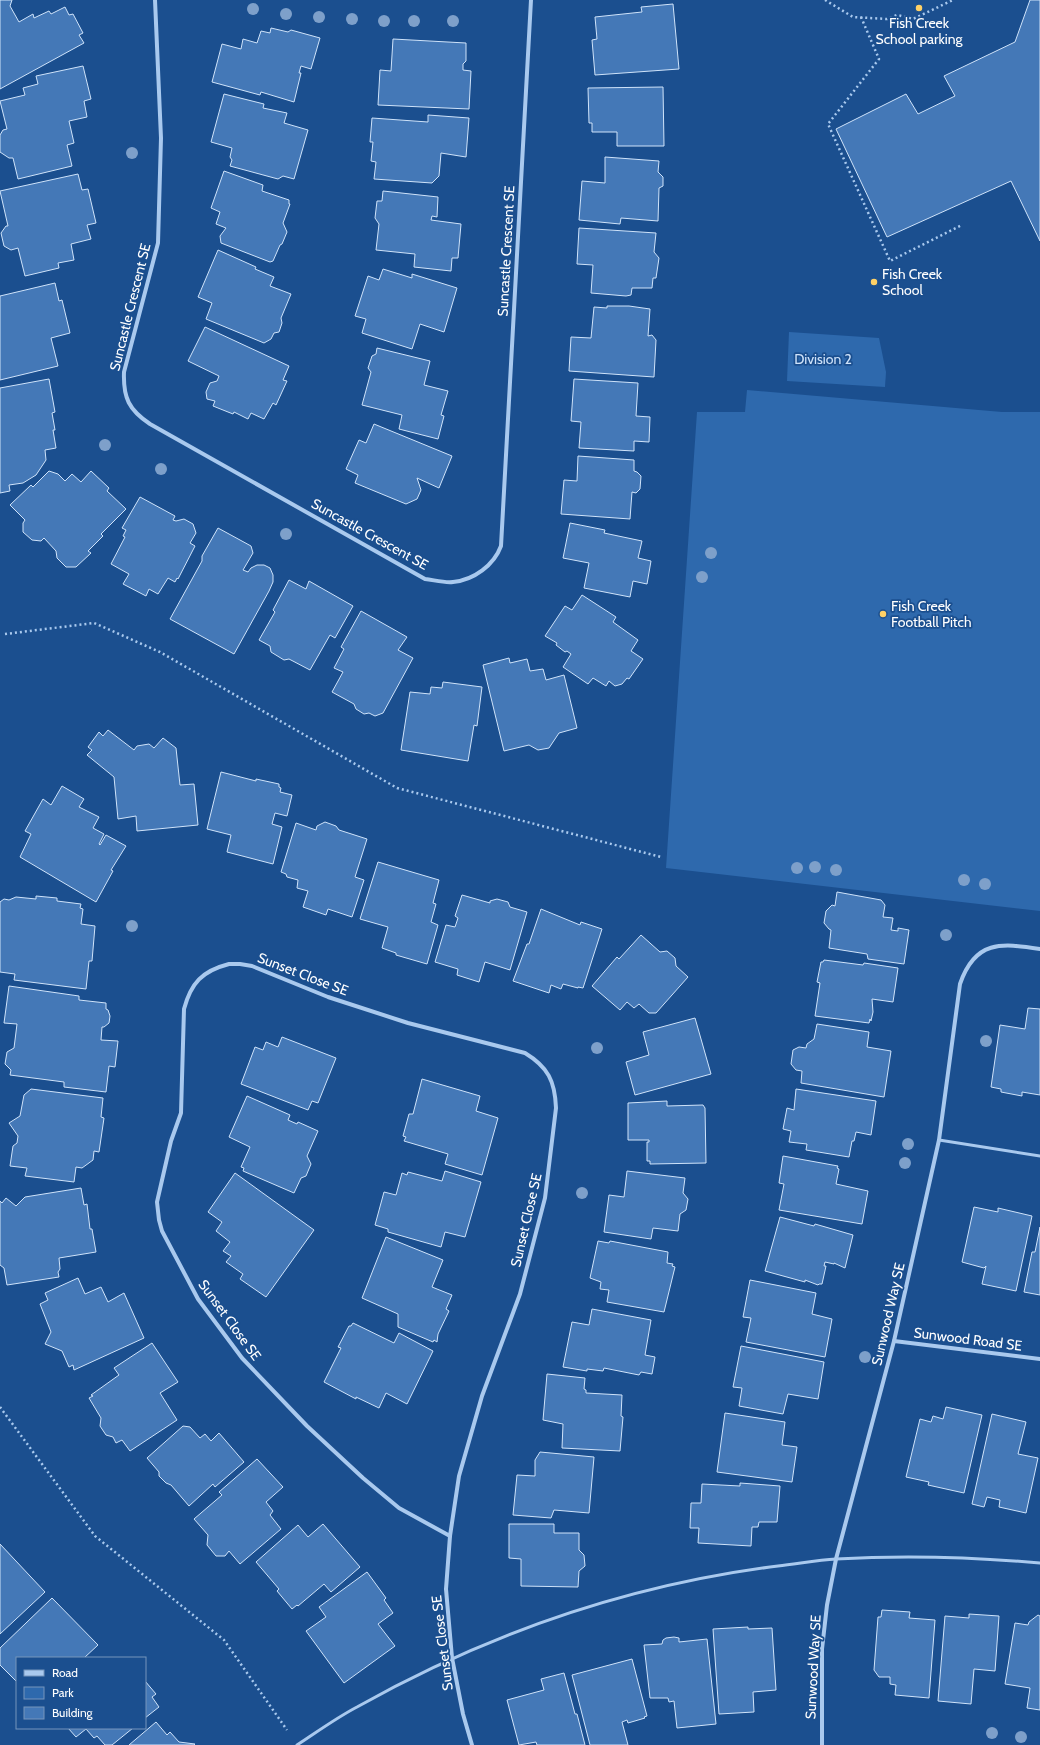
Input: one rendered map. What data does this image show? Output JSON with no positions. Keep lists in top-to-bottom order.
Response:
{
  "streets": {
    "street": [
      "Suncastle Crescent SE",
      "Sunset Close SE",
      "Sunwood Way SE",
      "Sunwood Road SE"
    ]
  },
  "crossings": [
    ["Sunwood Way SE", "Sunwood Road SE"]
  ],
  "parks": ["Division 2"],
  "places": ["Fish Creek School parking", "Fish Creek School", "Fish Creek Football Pitch"],
  "legend": ["Road", "Park", "Building"]
}
